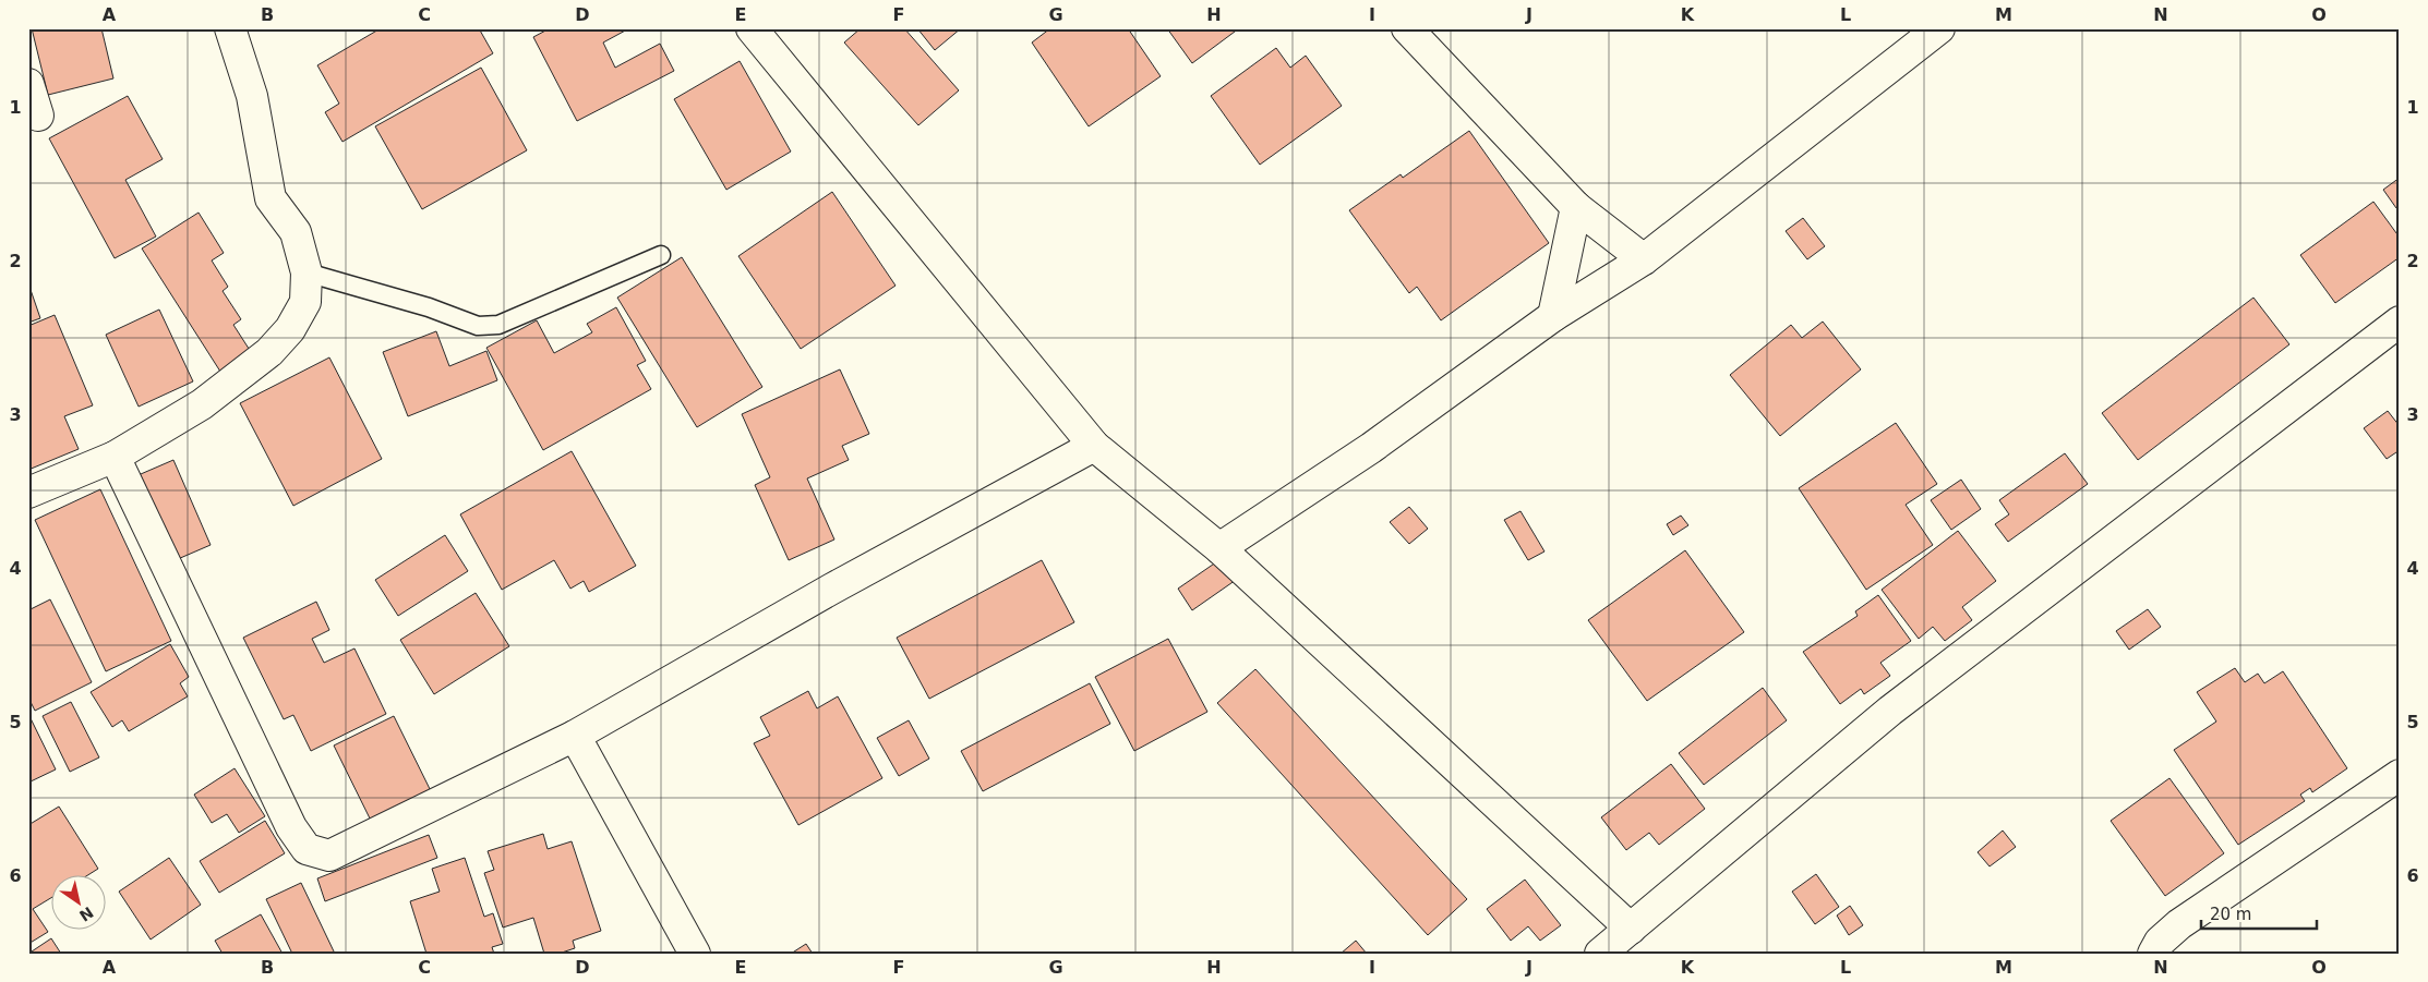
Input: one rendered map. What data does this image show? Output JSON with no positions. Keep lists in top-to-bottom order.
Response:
{
  "scale_bar": "20 m",
  "north": "bottom right",
  "grid": {
    "columns": [
      "A",
      "B",
      "C",
      "D",
      "E",
      "F",
      "G",
      "H",
      "I",
      "J",
      "K",
      "L",
      "M",
      "N",
      "O"
    ],
    "rows": [
      "1",
      "2",
      "3",
      "4",
      "5",
      "6"
    ]
  }
}
